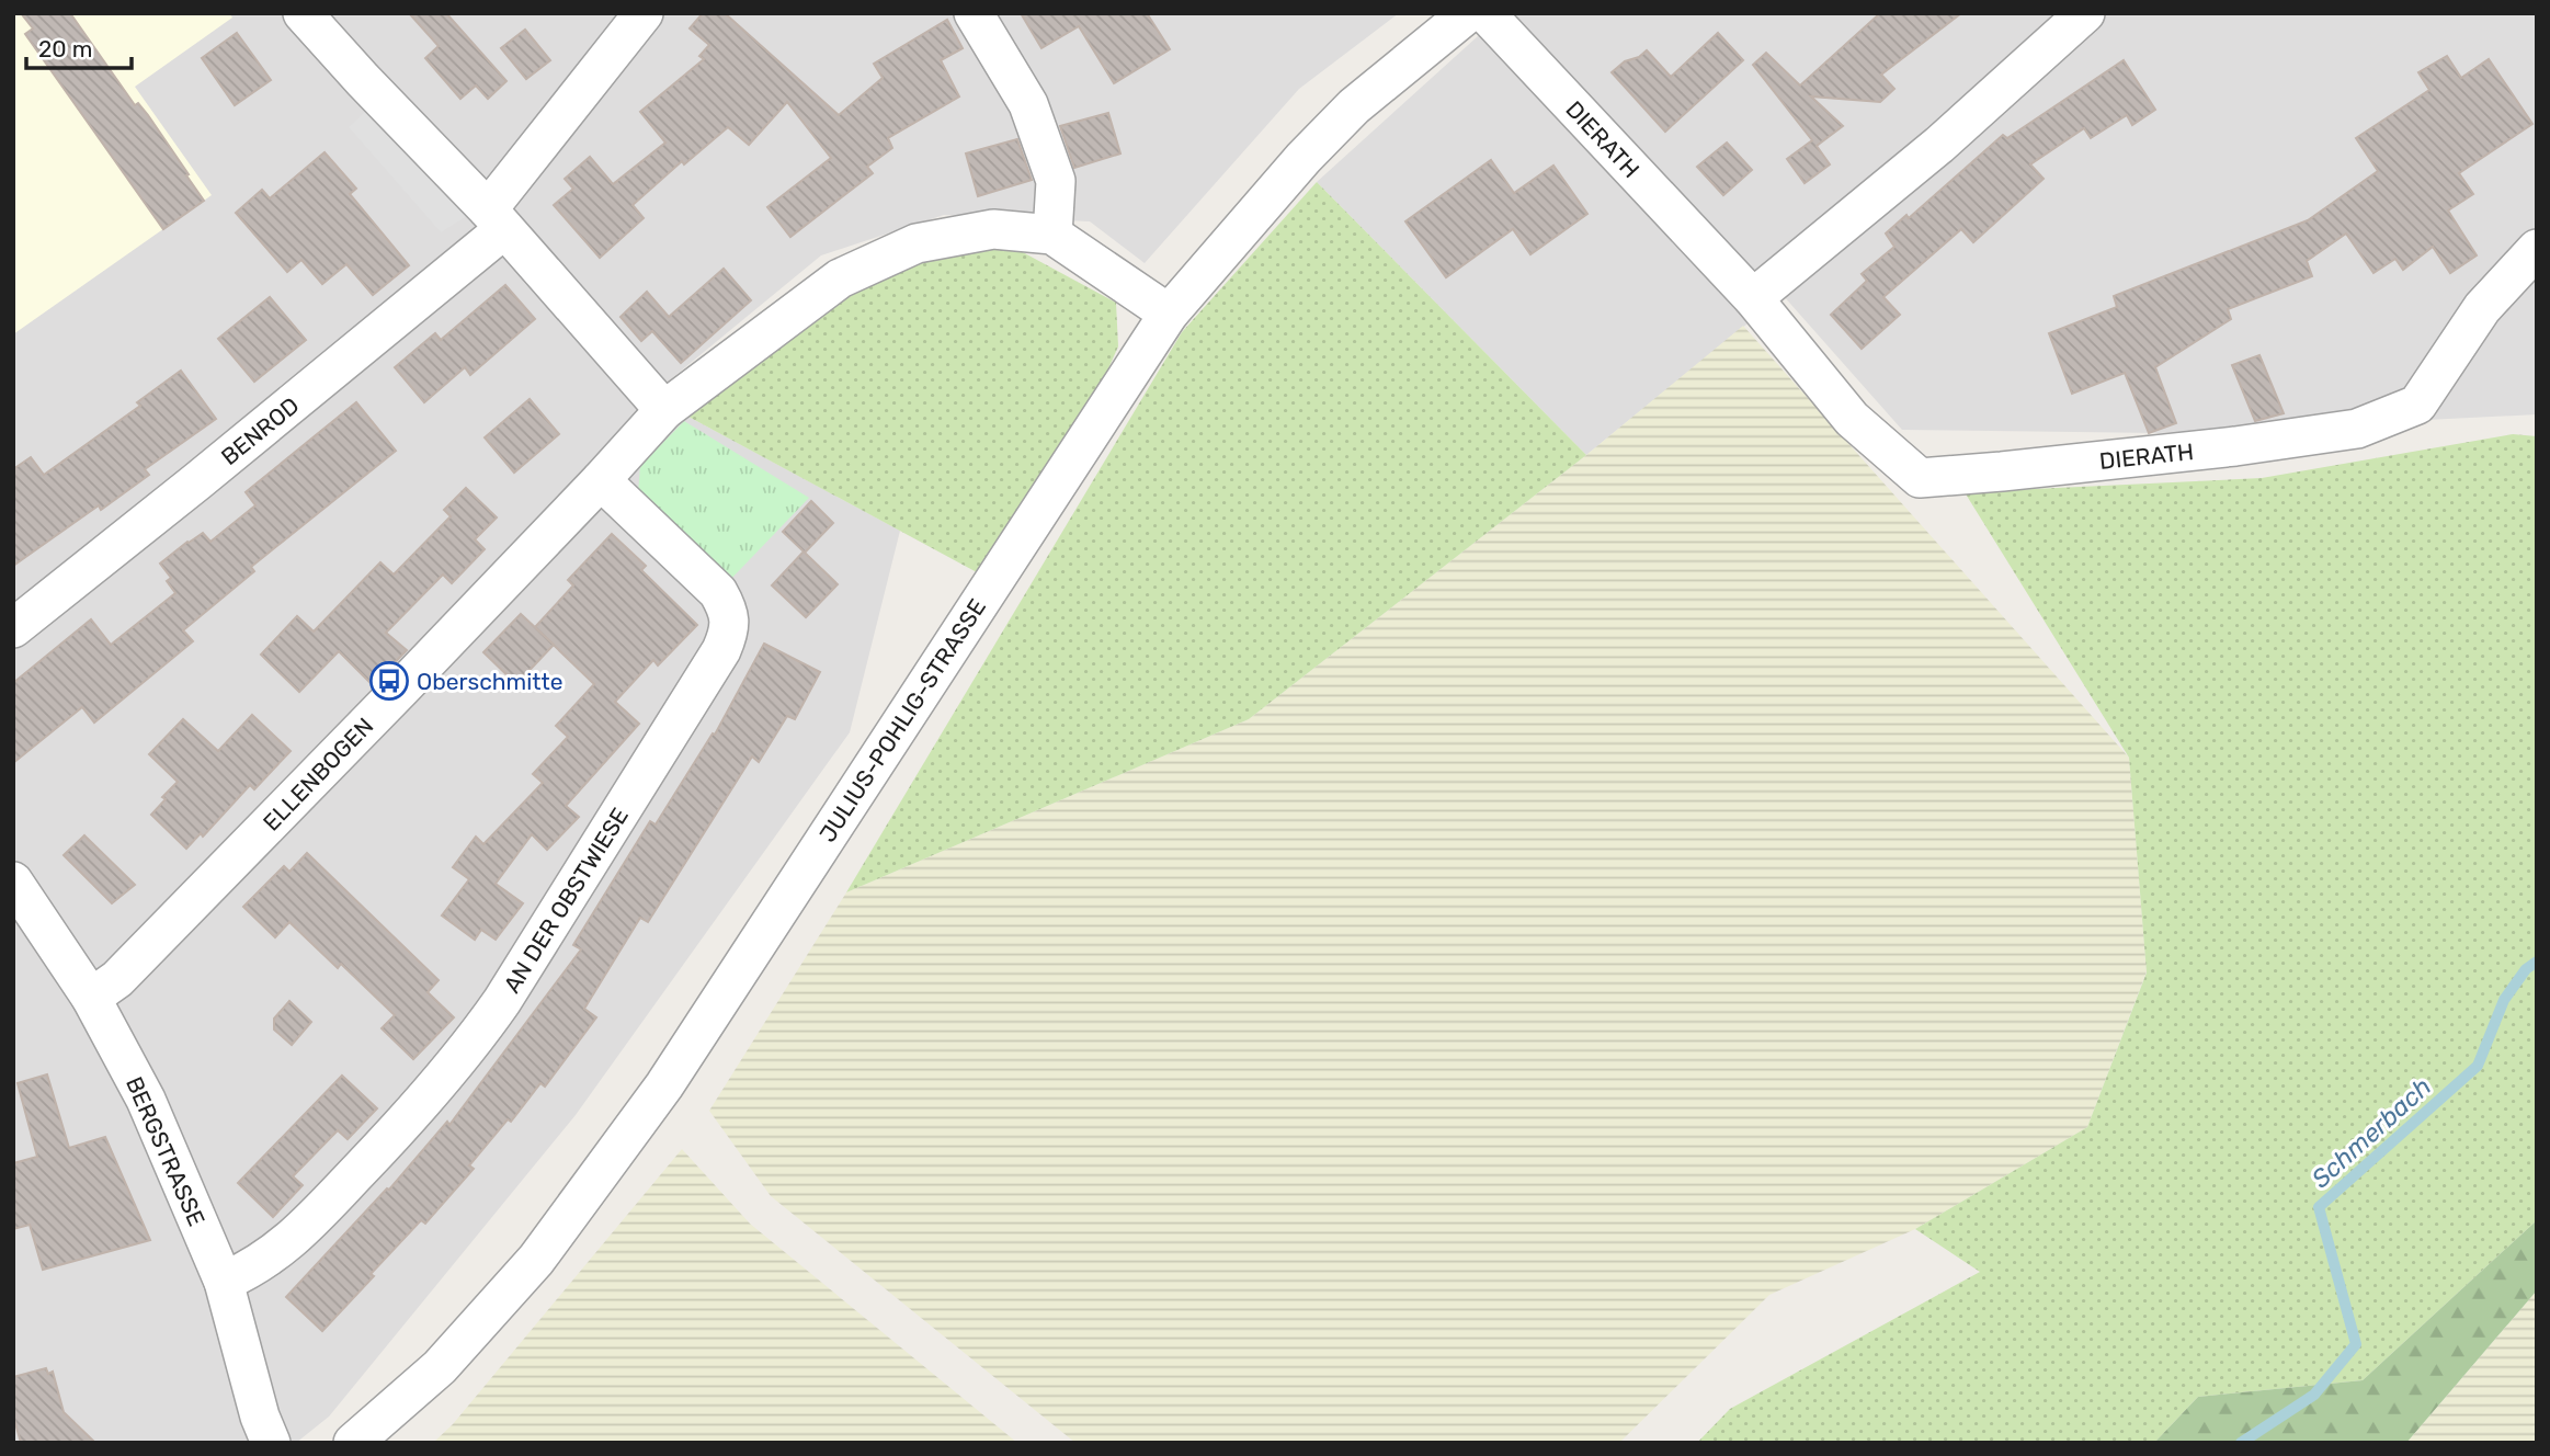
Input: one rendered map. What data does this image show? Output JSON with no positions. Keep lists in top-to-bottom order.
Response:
{
  "streets": {
    "street": [
      "DIERATH",
      "BENROD",
      "JULIUS-POHLIG-STRASSE",
      "ELLENBOGEN",
      "AN DER OBSTWIESE",
      "BERGSTRASSE"
    ]
  },
  "crossings": [
    ["ELLENBOGEN", "AN DER OBSTWIESE"],
    ["ELLENBOGEN", "BERGSTRASSE"],
    ["AN DER OBSTWIESE", "BERGSTRASSE"]
  ],
  "water": ["Schmerbach"],
  "places": {
    "bus stop": ["Oberschmitte"]
  },
  "scale_bar": "20 m"
}
